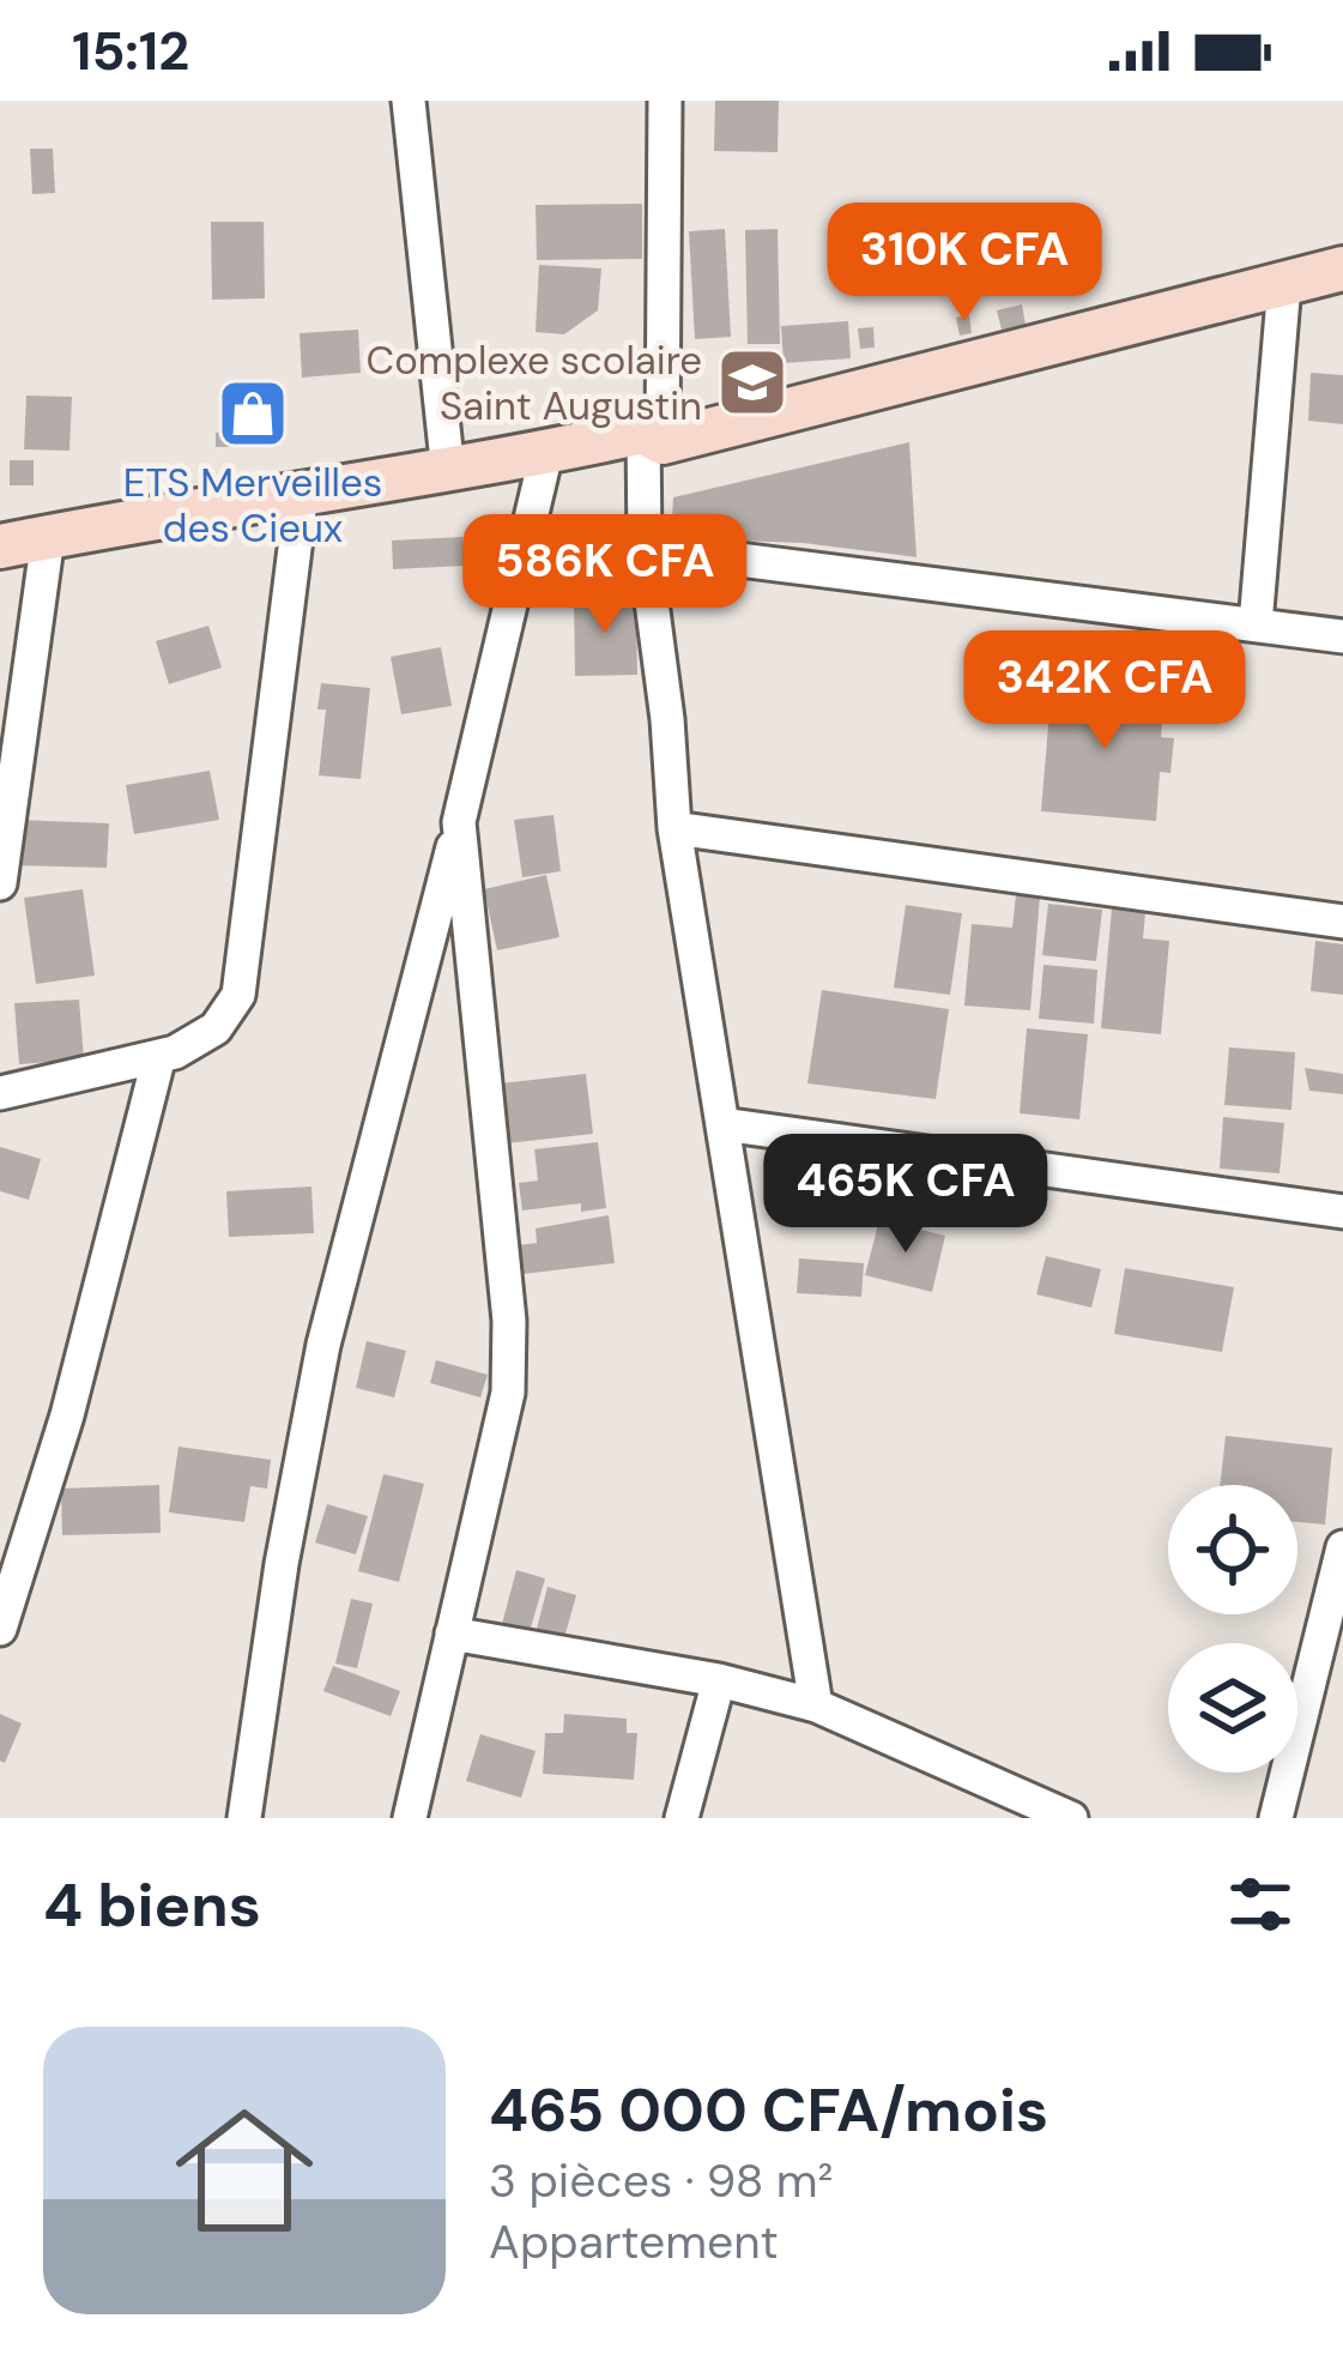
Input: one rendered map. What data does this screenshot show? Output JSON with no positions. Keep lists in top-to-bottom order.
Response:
{
  "places": {
    "school or university": ["Complexe scolaire Saint Augustin"],
    "shop": ["ETS Merveilles des Cieux"]
  },
  "page": {
    "status": "15:12",
    "price": [
      "310K CFA",
      "586K CFA",
      "342K CFA",
      "465K CFA"
    ],
    "heading": "4 biens",
    "list": [
      {
        "name": "465 000 CFA/mois",
        "note": "3 pièces · 98 m² · Appartement"
      }
    ]
  }
}
